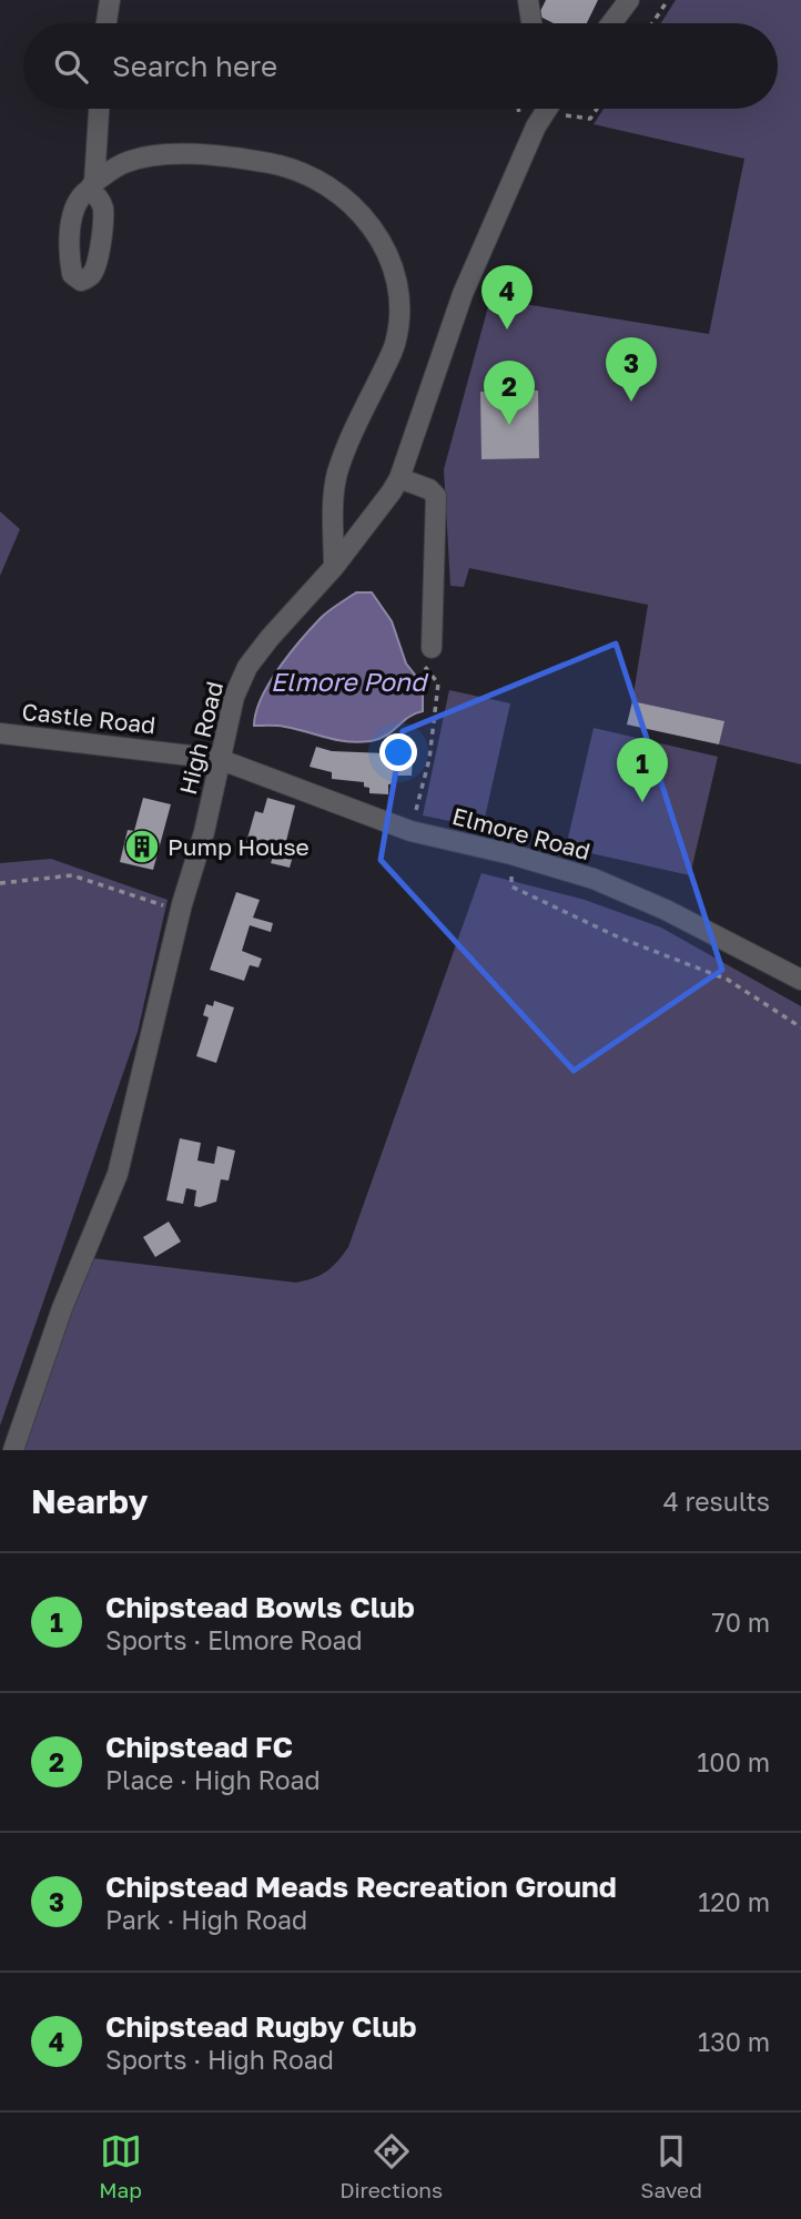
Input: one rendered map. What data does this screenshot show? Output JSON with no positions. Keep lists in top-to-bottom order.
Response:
{
  "streets": {
    "street": ["Castle Road", "High Road", "Elmore Road"]
  },
  "crossings": [
    ["Castle Road", "High Road"],
    ["Castle Road", "Elmore Road"],
    ["High Road", "Elmore Road"]
  ],
  "water": ["Elmore Pond"],
  "places": {
    "building": ["Pump House"]
  },
  "page": {
    "search": "Search here",
    "pins": [
      "4",
      "3",
      "2",
      "1"
    ],
    "heading": ["Nearby", "4 results"],
    "list": [
      {
        "mark": "1",
        "name": "Chipstead Bowls Club",
        "note": "Sports · Elmore Road",
        "value": "70 m"
      },
      {
        "mark": "2",
        "name": "Chipstead FC",
        "note": "Place · High Road",
        "value": "100 m"
      },
      {
        "mark": "3",
        "name": "Chipstead Meads Recreation Ground",
        "note": "Park · High Road",
        "value": "120 m"
      },
      {
        "mark": "4",
        "name": "Chipstead Rugby Club",
        "note": "Sports · High Road",
        "value": "130 m"
      }
    ],
    "nav": ["Map", "Directions", "Saved"]
  }
}
